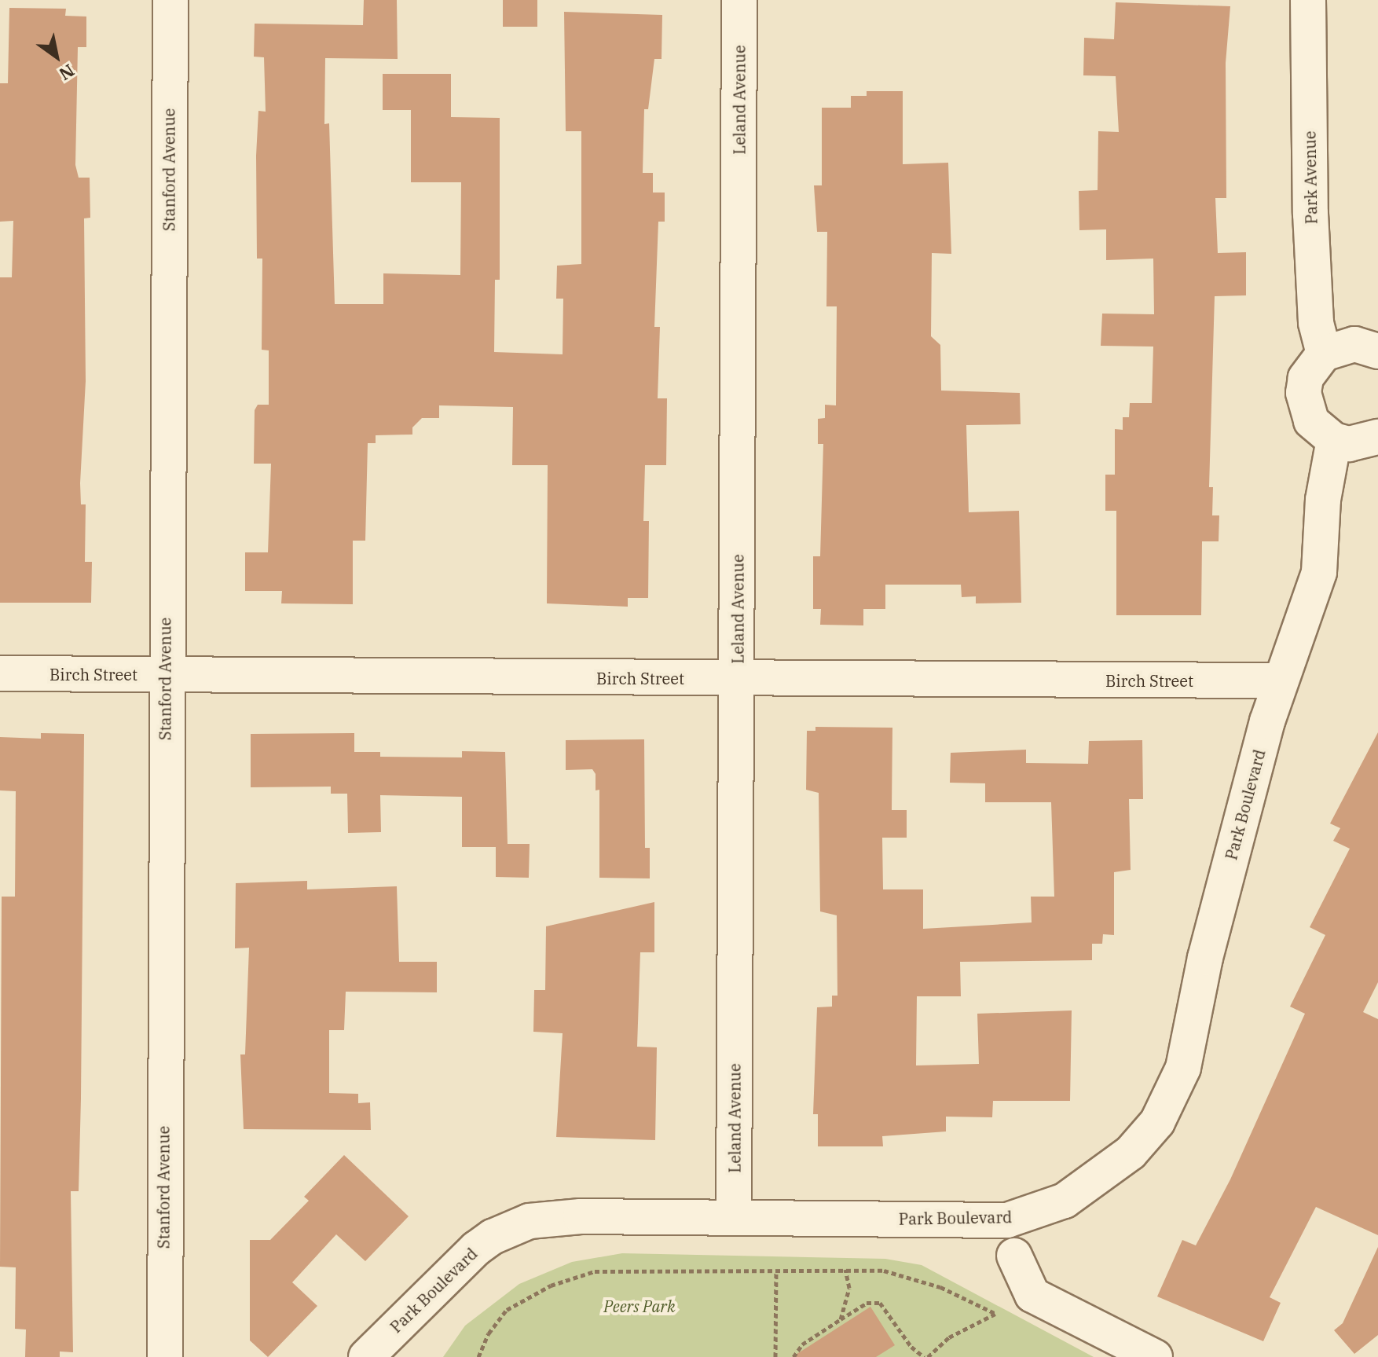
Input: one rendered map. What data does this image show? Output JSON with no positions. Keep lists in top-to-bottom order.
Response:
{
  "streets": {
    "street": [
      "Leland Avenue",
      "Stanford Avenue",
      "Park Avenue",
      "Birch Street",
      "Park Boulevard"
    ]
  },
  "crossings": [
    ["Leland Avenue", "Birch Street"],
    ["Leland Avenue", "Park Boulevard"],
    ["Stanford Avenue", "Birch Street"],
    ["Birch Street", "Park Boulevard"]
  ],
  "parks": ["Peers Park"],
  "north": "bottom right"
}
